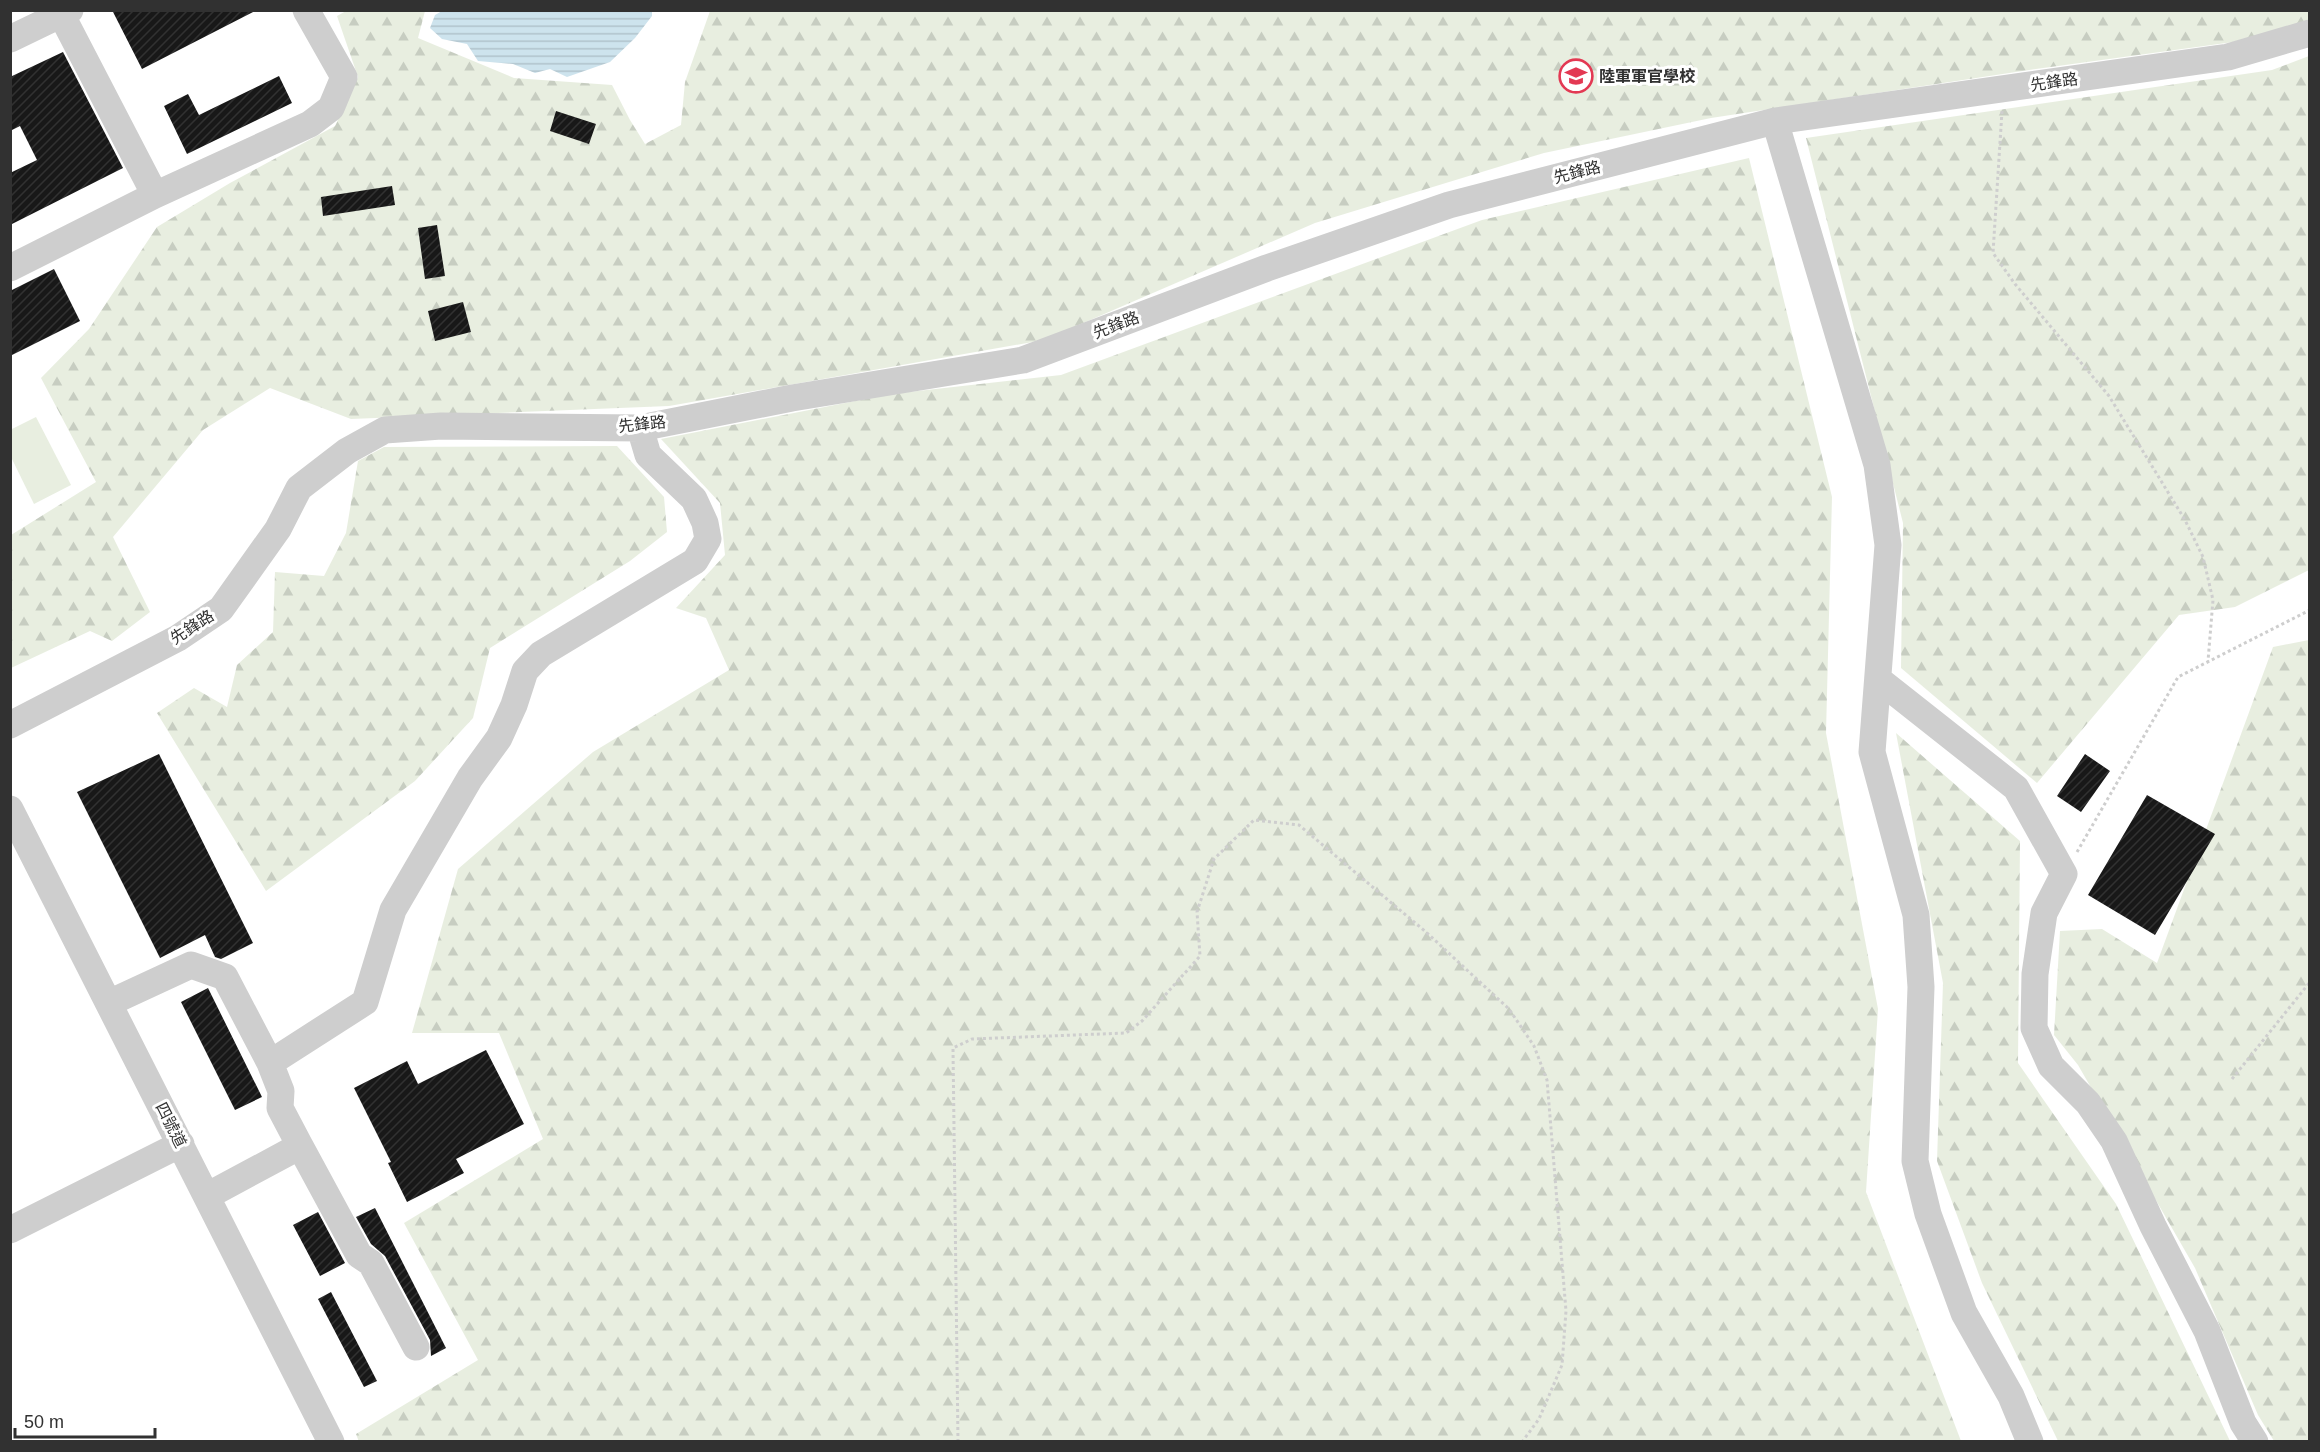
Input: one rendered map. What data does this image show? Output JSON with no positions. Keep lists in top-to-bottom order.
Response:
{
  "streets": {
    "street": ["先鋒路", "四號道"]
  },
  "places": {
    "school or university": ["陸軍軍官學校"]
  },
  "scale_bar": "50 m"
}
